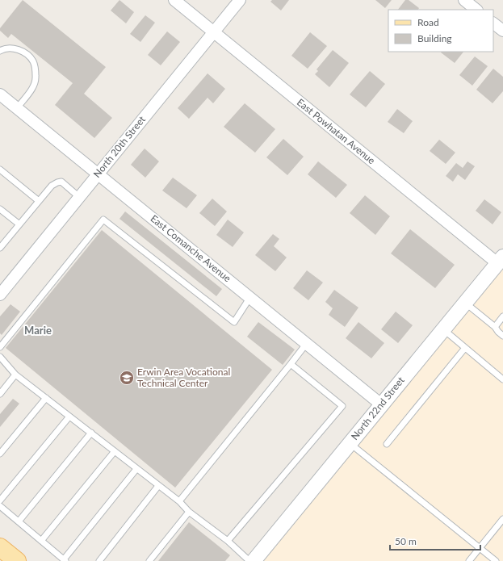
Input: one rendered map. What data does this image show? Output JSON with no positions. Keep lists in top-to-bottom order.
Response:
{
  "streets": {
    "street": [
      "East Powhatan Avenue",
      "North 20th Street",
      "East Comanche Avenue",
      "North 22nd Street"
    ]
  },
  "crossings": [
    ["East Powhatan Avenue", "North 20th Street"],
    ["East Powhatan Avenue", "North 22nd Street"],
    ["North 20th Street", "East Comanche Avenue"],
    ["East Comanche Avenue", "North 22nd Street"]
  ],
  "districts": ["Marie"],
  "places": {
    "school or university": ["Erwin Area Vocational Technical Center"]
  },
  "legend": ["Road", "Building"],
  "scale_bar": "50 m"
}
